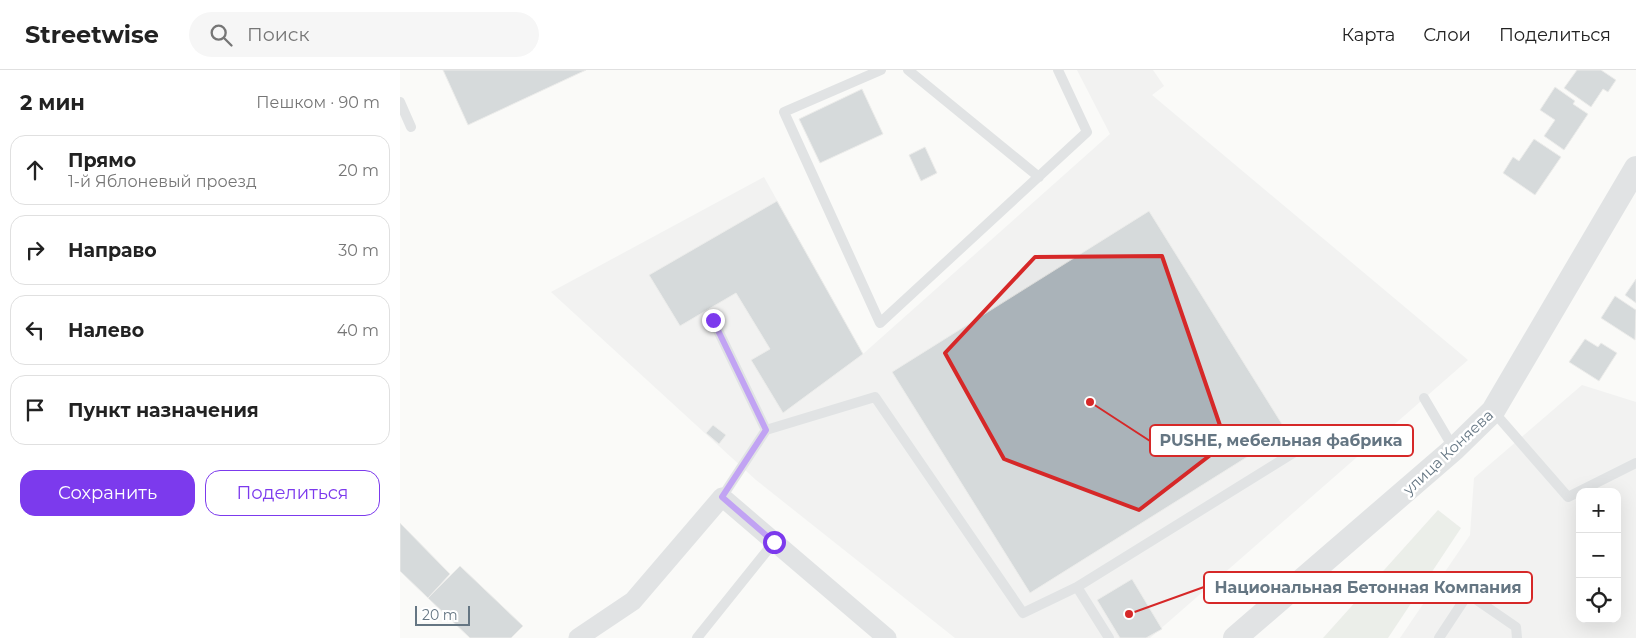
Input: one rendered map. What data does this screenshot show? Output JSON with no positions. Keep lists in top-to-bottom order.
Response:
{
  "streets": {
    "street": ["улица Коняева"]
  },
  "places": ["PUSHE, мебельная фабрика", "Национальная Бетонная Компания"],
  "scale_bar": "20 m",
  "page": {
    "header": "Streetwise",
    "search": "Поиск",
    "nav": ["Карта", "Слои", "Поделиться"],
    "heading": ["2 мин", "Пешком · 90 m"],
    "list": [
      ["Прямо", "1-й Яблоневый проезд", "20 m"],
      ["Направо", "30 m"],
      ["Налево", "40 m"],
      "Пункт назначения"
    ],
    "buttons": ["Сохранить", "Поделиться"],
    "map_buttons": ["+", "−"],
    "scale": "20 m"
  }
}
